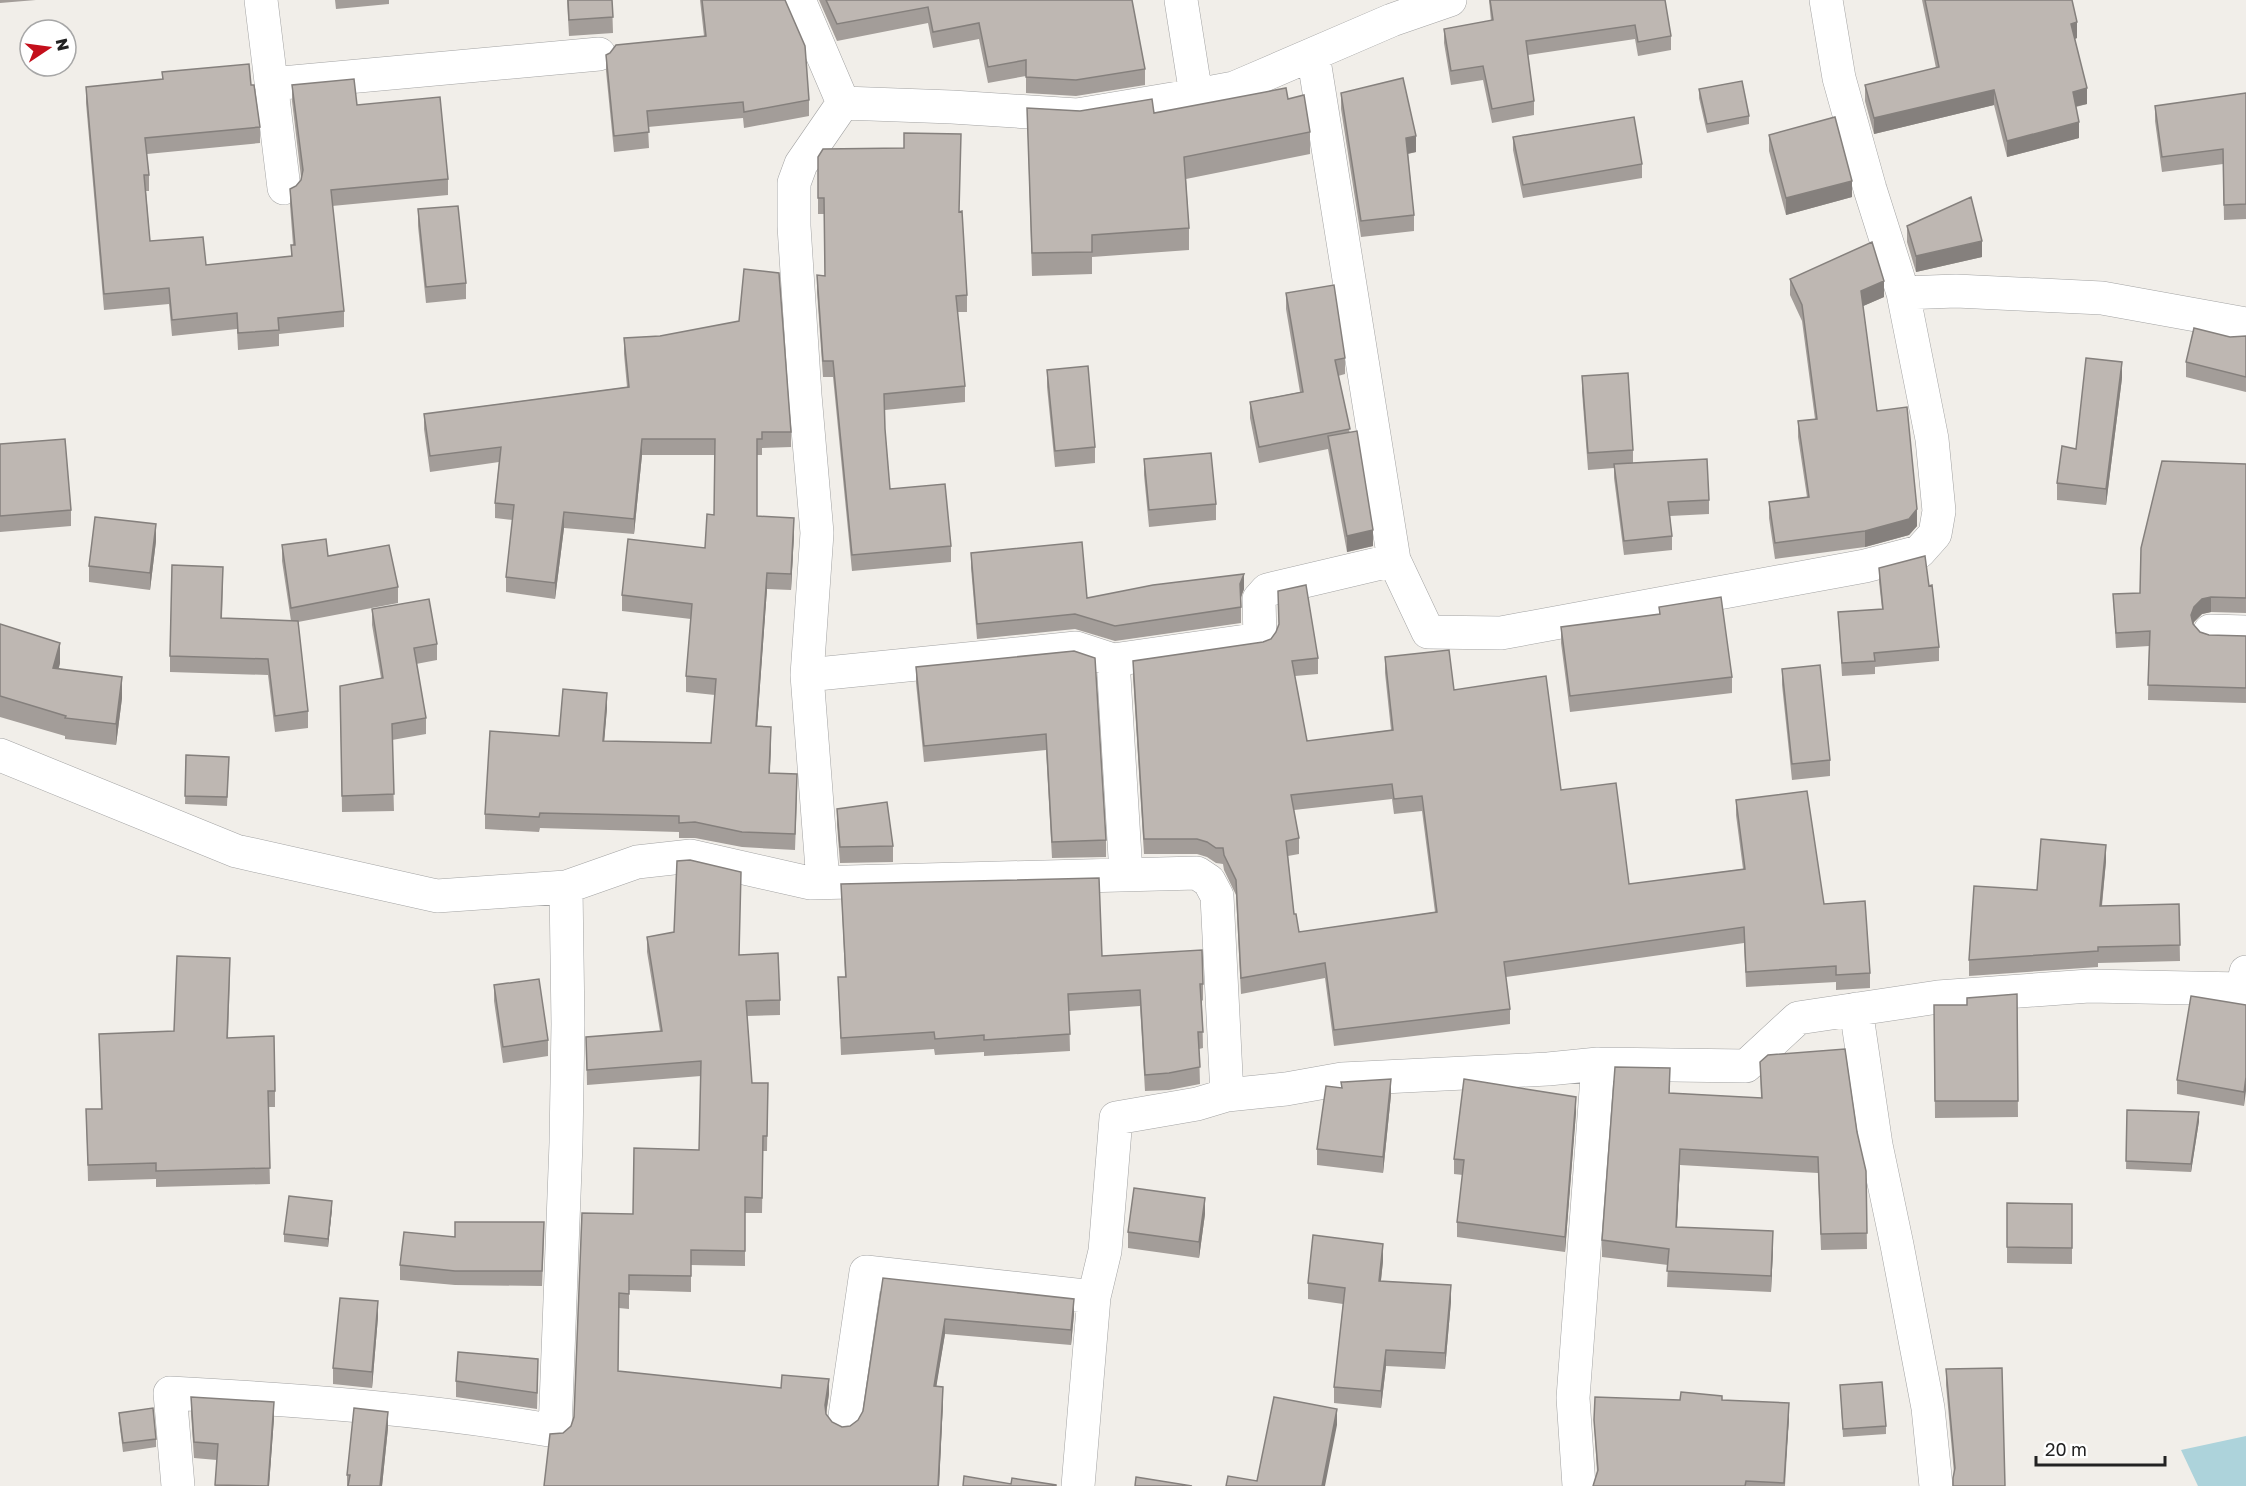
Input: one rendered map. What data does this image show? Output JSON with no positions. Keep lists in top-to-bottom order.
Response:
{
  "scale_bar": "20 m",
  "north": "right"
}
